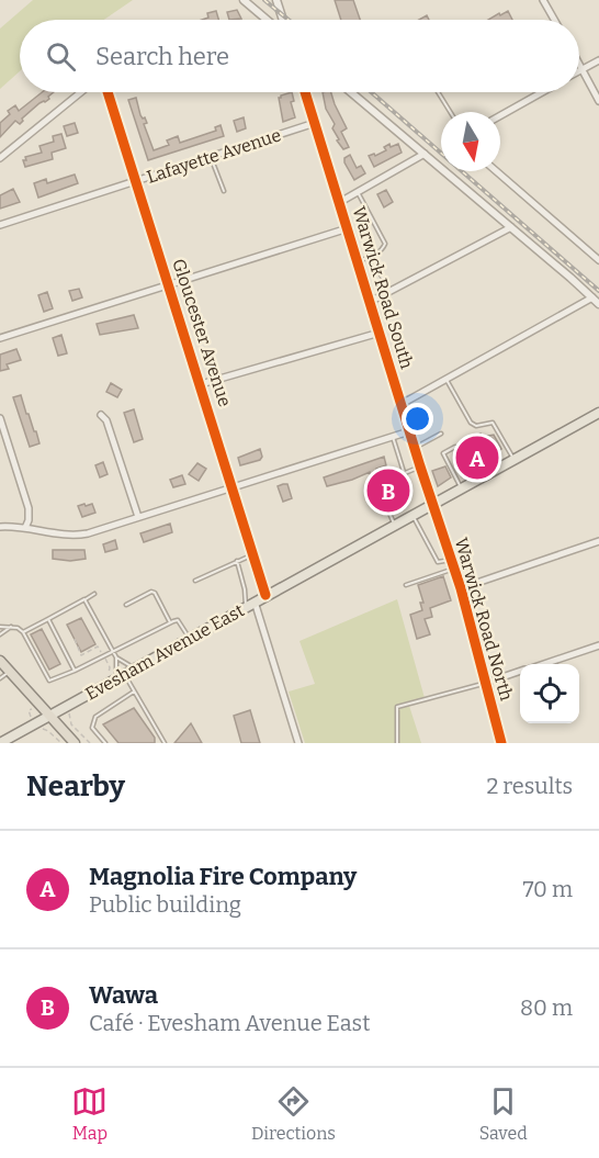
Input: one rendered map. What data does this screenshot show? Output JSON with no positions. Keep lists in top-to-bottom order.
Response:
{
  "streets": {
    "main road": ["Evesham Avenue East"],
    "street": [
      "Lafayette Avenue",
      "Warwick Road South",
      "Gloucester Avenue",
      "Warwick Road North"
    ]
  },
  "crossings": [
    ["Lafayette Avenue", "Warwick Road South"],
    ["Lafayette Avenue", "Gloucester Avenue"],
    ["Warwick Road South", "Warwick Road North"],
    ["Warwick Road South", "Evesham Avenue East"],
    ["Gloucester Avenue", "Evesham Avenue East"],
    ["Warwick Road North", "Evesham Avenue East"]
  ],
  "north": "bottom",
  "page": {
    "search": "Search here",
    "pins": ["A", "B"],
    "heading": ["Nearby", "2 results"],
    "list": [
      {
        "mark": "A",
        "name": "Magnolia Fire Company",
        "note": "Public building",
        "value": "70 m"
      },
      {
        "mark": "B",
        "name": "Wawa",
        "note": "Café · Evesham Avenue East",
        "value": "80 m"
      }
    ],
    "nav": ["Map", "Directions", "Saved"]
  }
}
